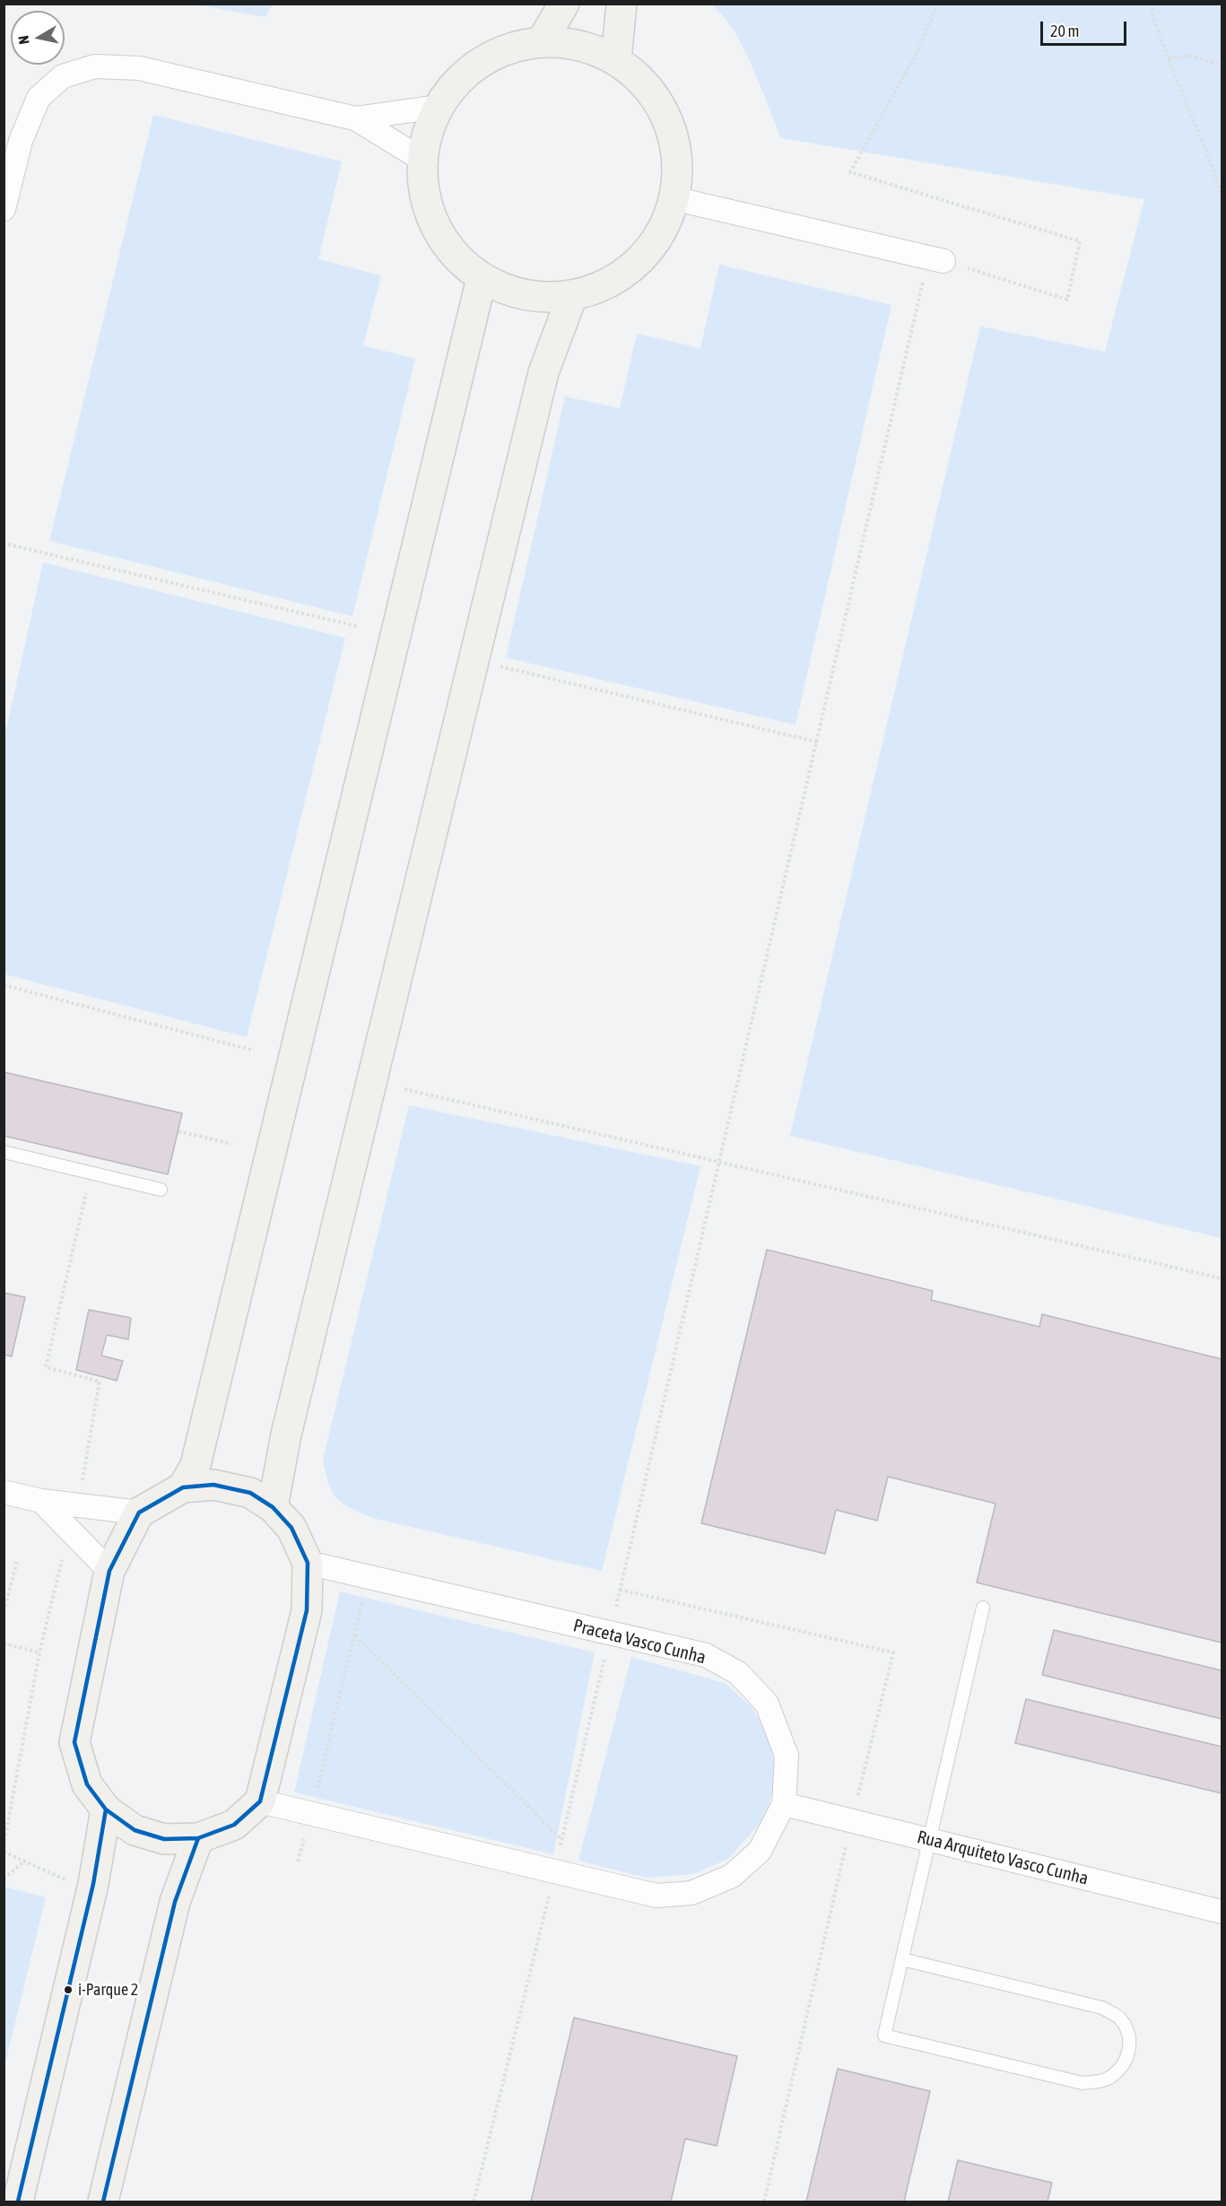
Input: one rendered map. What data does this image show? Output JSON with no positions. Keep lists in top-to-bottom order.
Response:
{
  "streets": {
    "street": ["Praceta Vasco Cunha", "Rua Arquiteto Vasco Cunha"]
  },
  "crossings": [
    ["Praceta Vasco Cunha", "Rua Arquiteto Vasco Cunha"]
  ],
  "places": ["i-Parque 2"],
  "scale_bar": "20 m",
  "north": "left"
}
